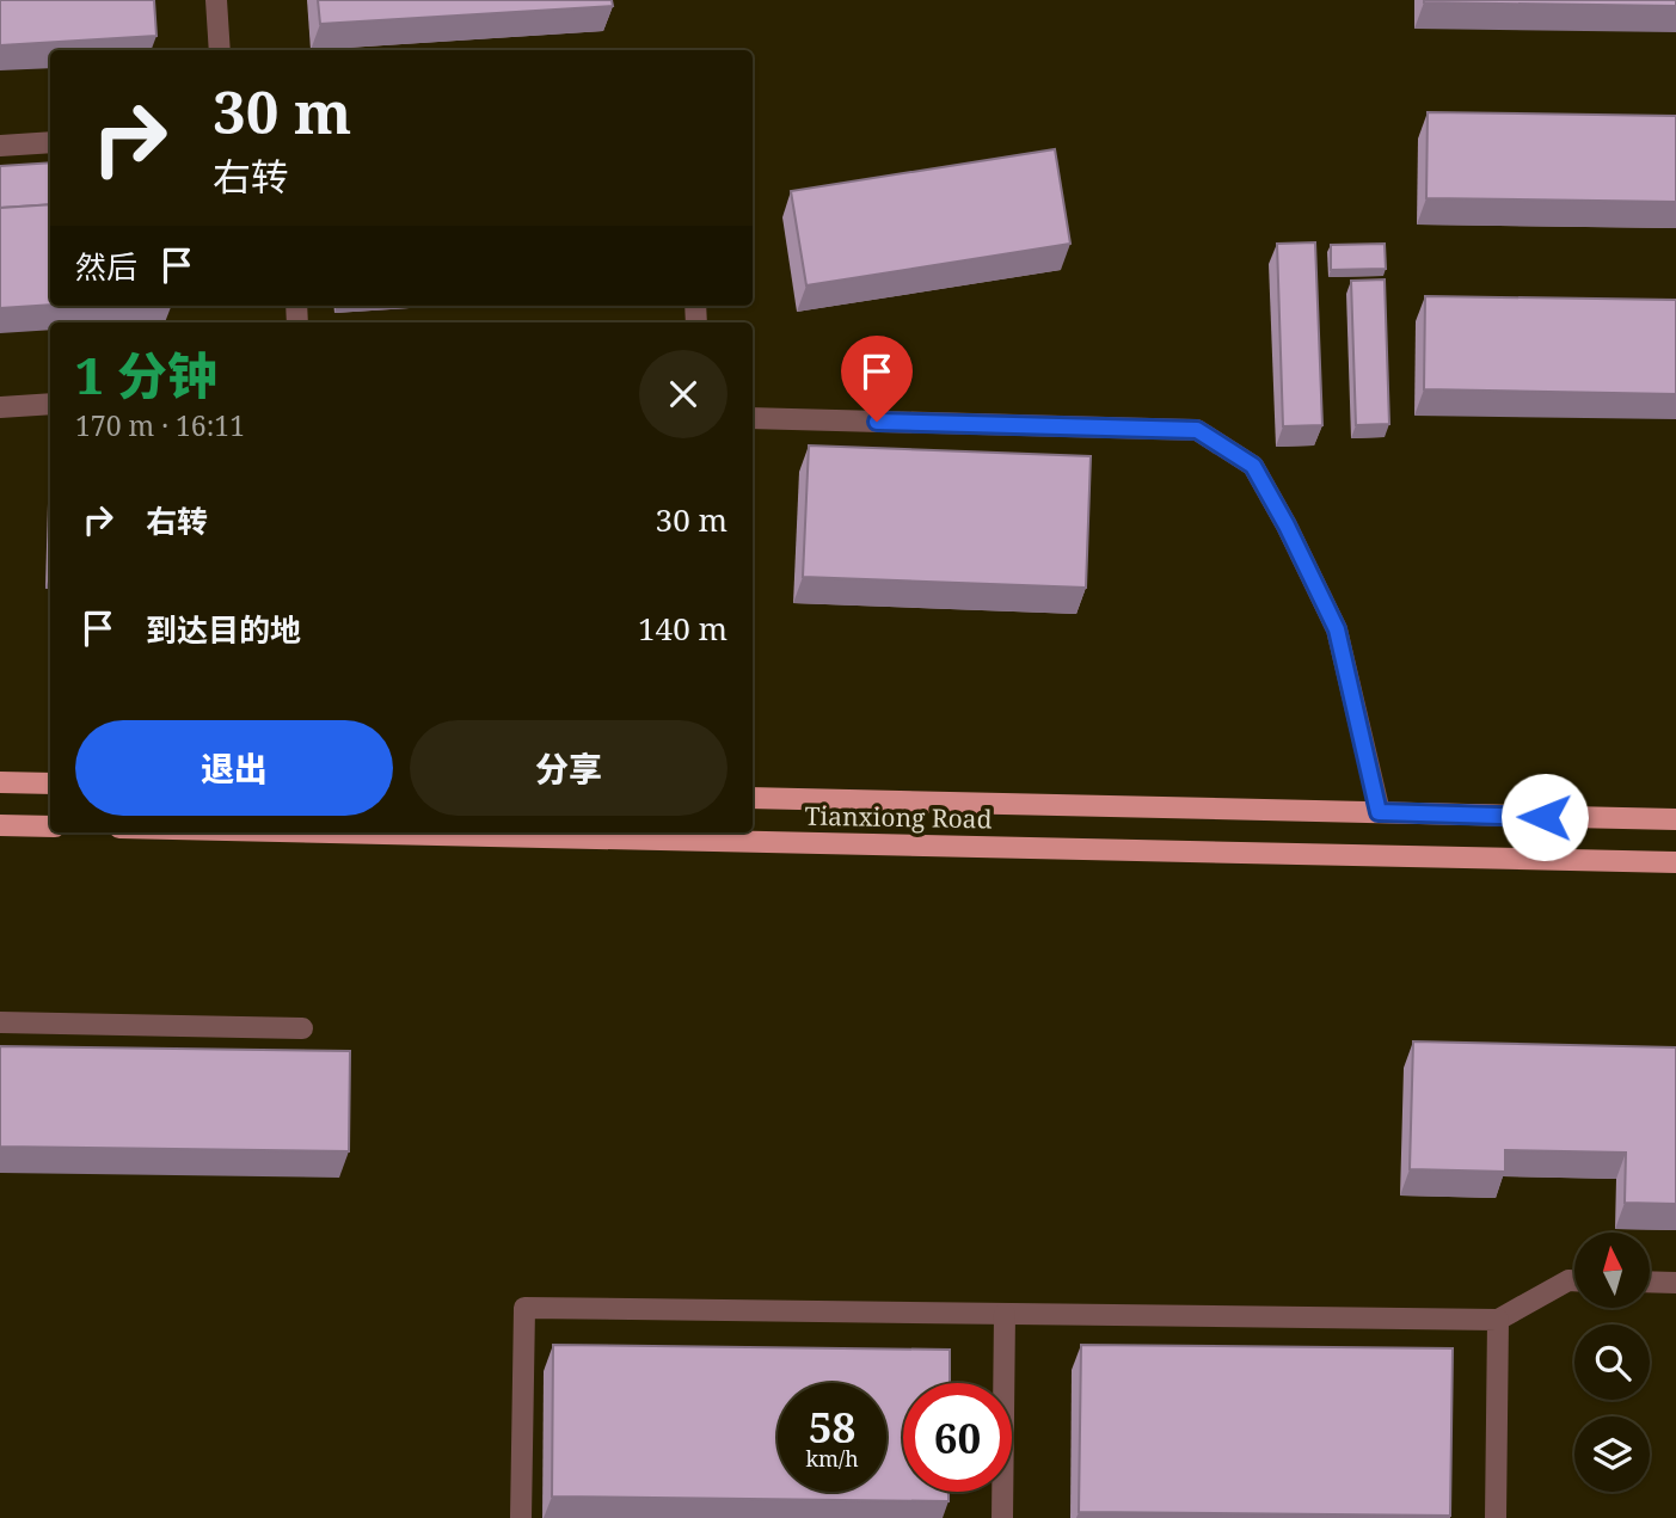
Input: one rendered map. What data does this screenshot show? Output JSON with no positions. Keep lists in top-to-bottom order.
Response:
{
  "streets": {
    "main road": ["Tianxiong Road"]
  },
  "north": "top",
  "page": {
    "turn": ["30 m", "右转"],
    "then": "然后",
    "heading": ["1 分钟", "170 m · 16:11"],
    "list": [
      {
        "name": "右转",
        "value": "30 m"
      },
      {
        "name": "到达目的地",
        "value": "140 m"
      }
    ],
    "buttons": ["退出", "分享"],
    "speed": "58 km/h",
    "limit": "60"
  }
}
